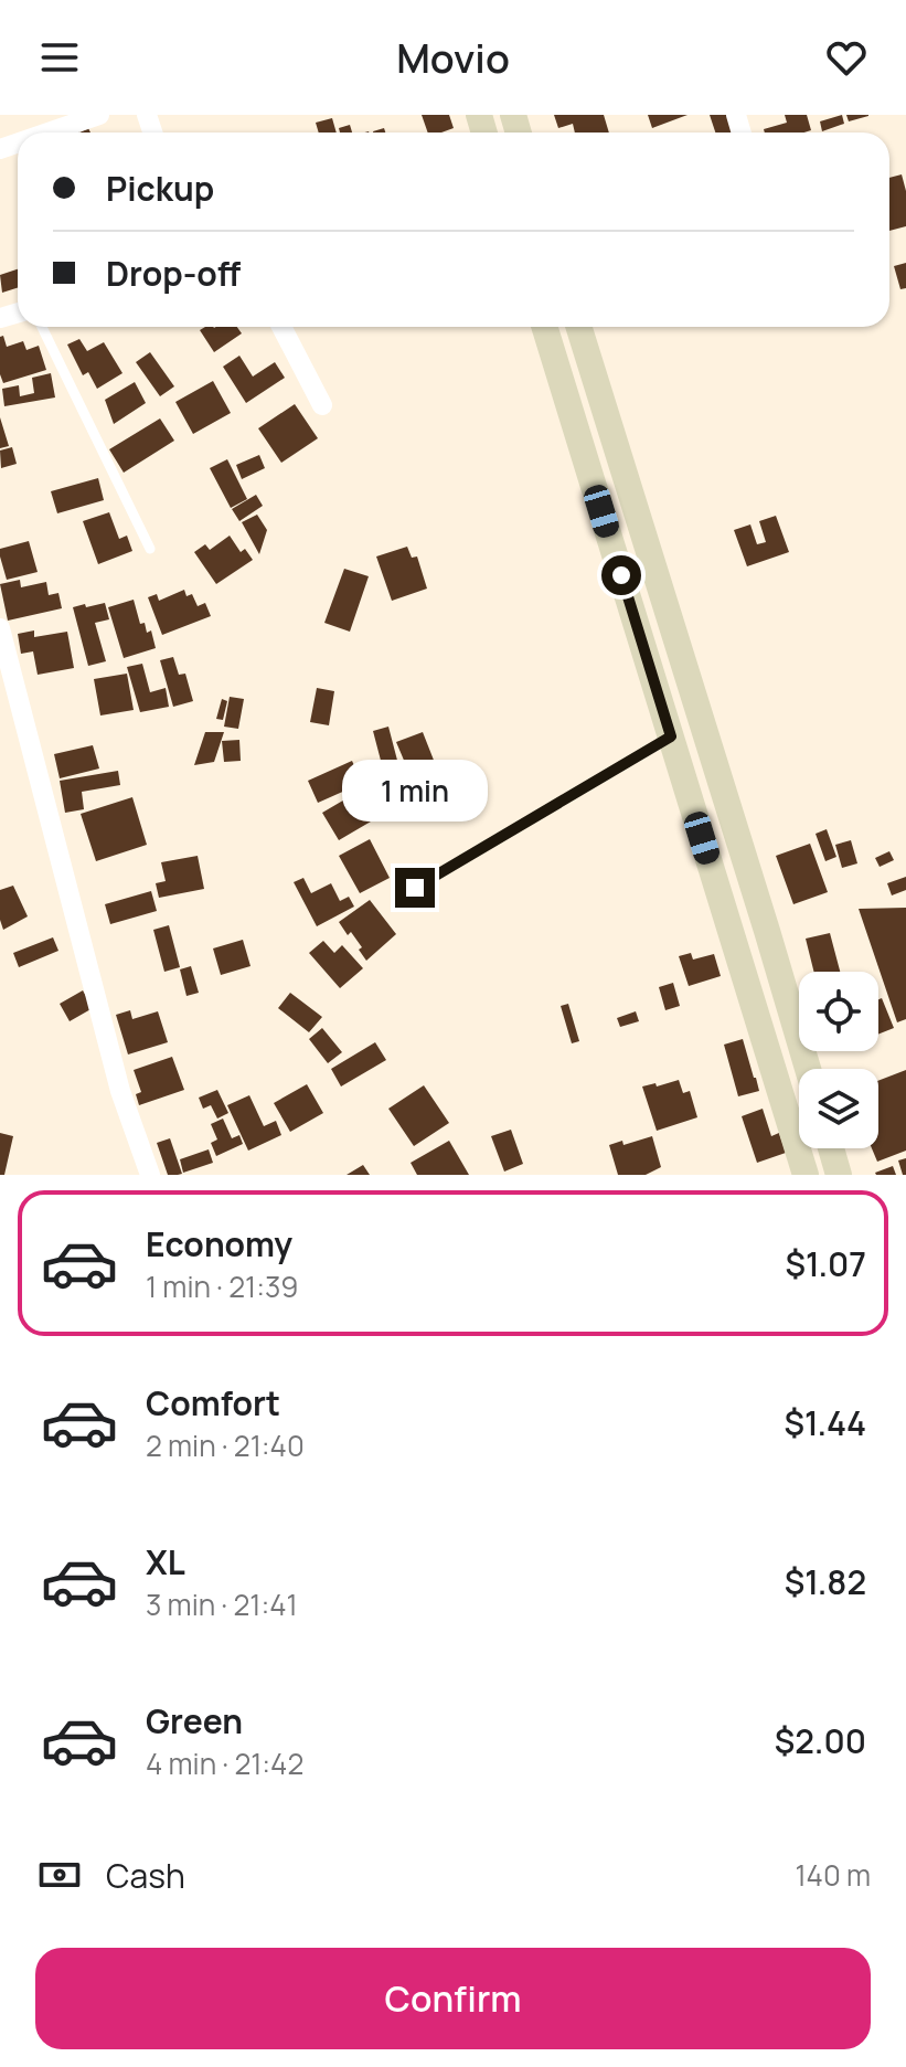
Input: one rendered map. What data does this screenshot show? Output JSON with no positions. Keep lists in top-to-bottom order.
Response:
{
  "page": {
    "header": "Movio",
    "banner": ["Pickup", "Drop-off"],
    "bubble": "1 min",
    "list": [
      {
        "name": "Economy",
        "note": "1 min · 21:39",
        "value": "$1.07"
      },
      {
        "name": "Comfort",
        "note": "2 min · 21:40",
        "value": "$1.44"
      },
      {
        "name": "XL",
        "note": "3 min · 21:41",
        "value": "$1.82"
      },
      {
        "name": "Green",
        "note": "4 min · 21:42",
        "value": "$2.00"
      }
    ],
    "pay": ["Cash", "140 m"],
    "buttons": "Confirm"
  }
}
